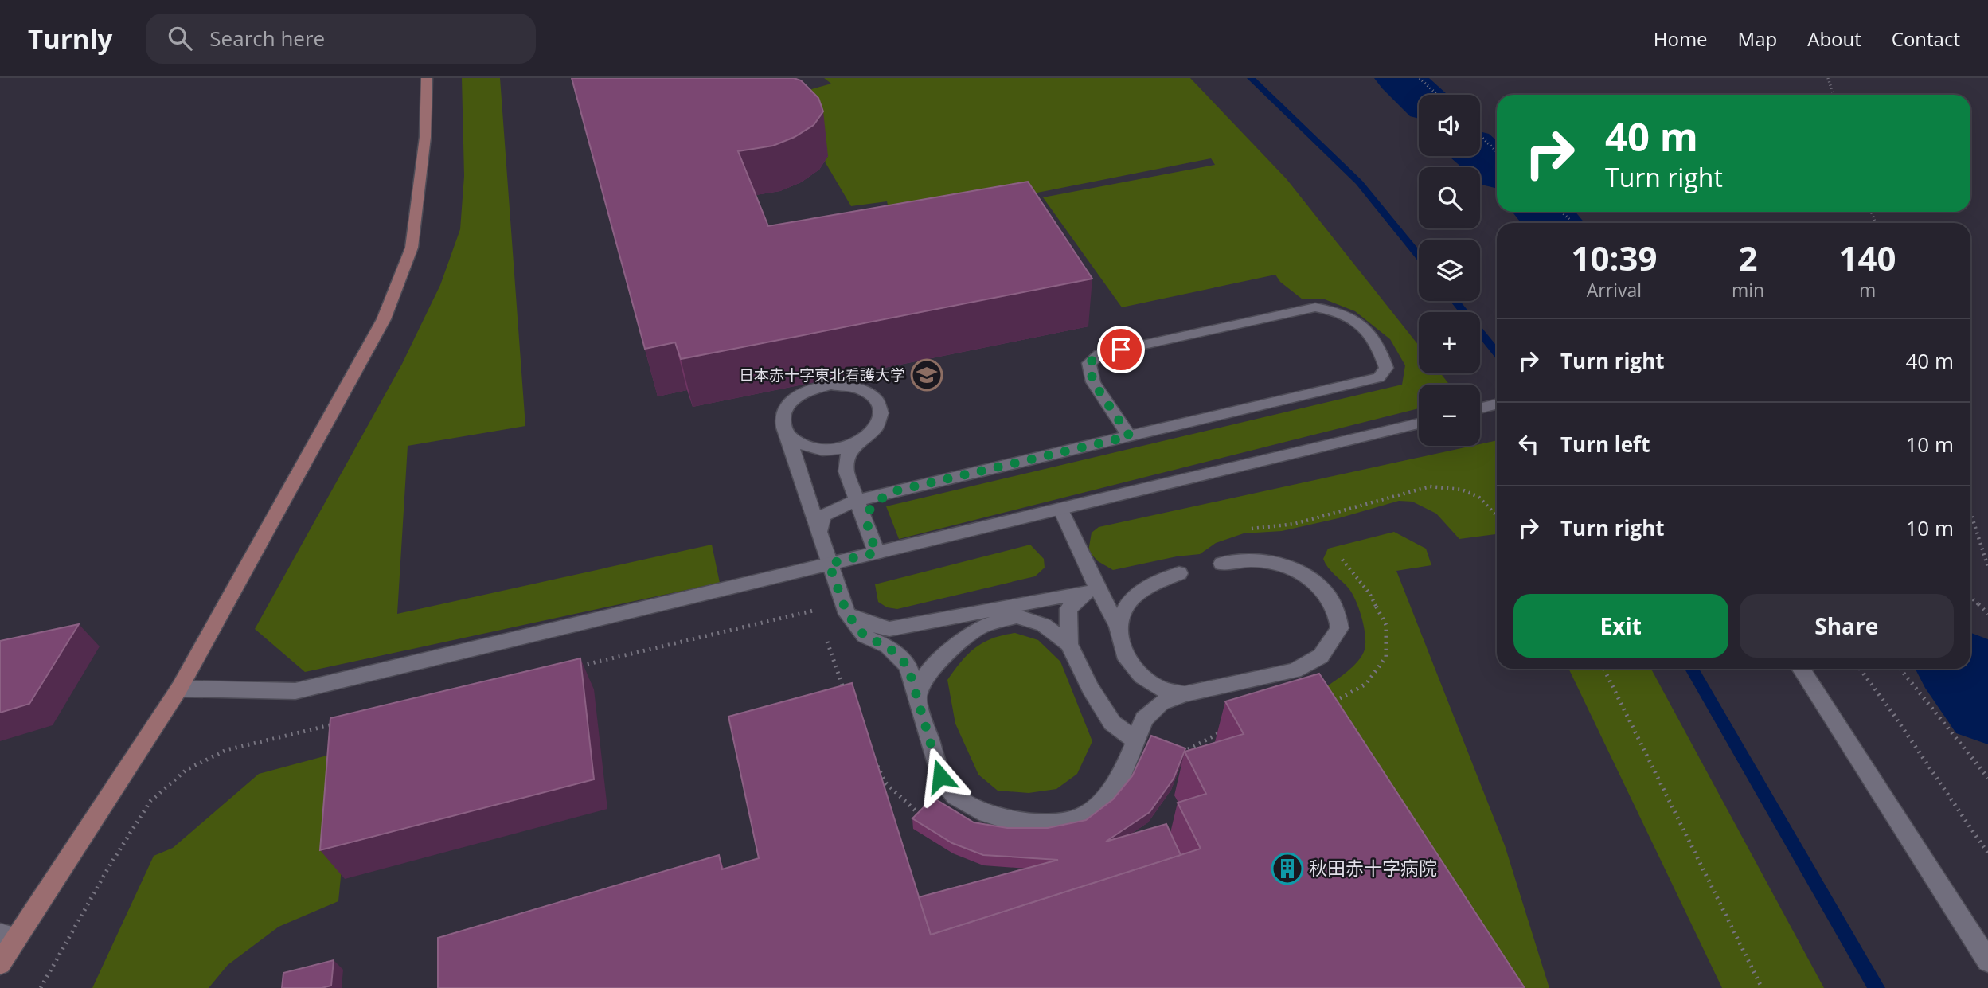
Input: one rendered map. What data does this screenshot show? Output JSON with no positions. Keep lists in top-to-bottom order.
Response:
{
  "places": {
    "school or university": ["日本赤十字東北看護大学"],
    "building": ["秋田赤十字病院"]
  },
  "page": {
    "header": "Turnly",
    "search": "Search here",
    "nav": [
      "Home",
      "Map",
      "About",
      "Contact"
    ],
    "map_buttons": ["+", "−"],
    "turn": ["40 m", "Turn right"],
    "eta": [
      "10:39",
      "Arrival",
      "2",
      "min",
      "140",
      "m"
    ],
    "list": [
      {
        "name": "Turn right",
        "value": "40 m"
      },
      {
        "name": "Turn left",
        "value": "10 m"
      },
      {
        "name": "Turn right",
        "value": "10 m"
      }
    ],
    "buttons": ["Exit", "Share"]
  }
}
